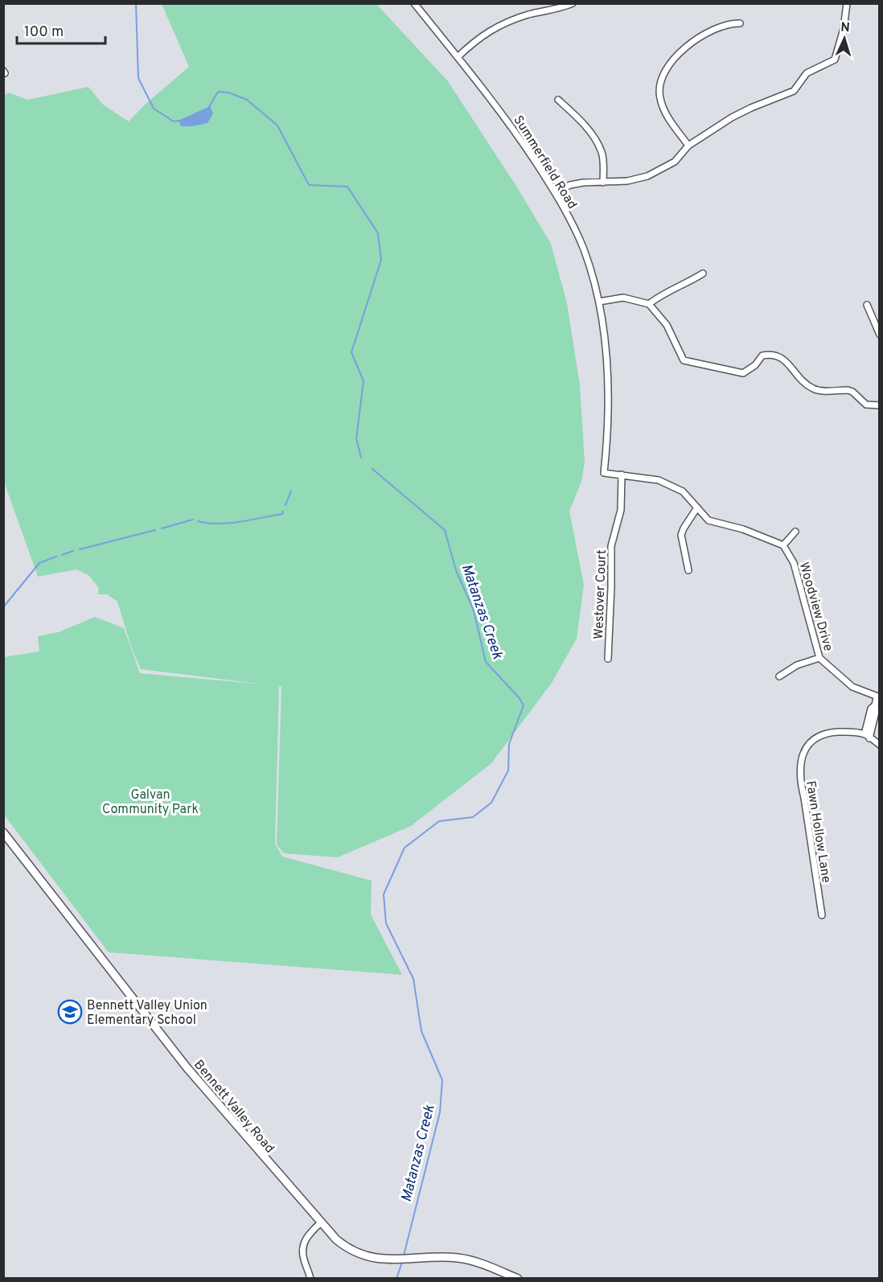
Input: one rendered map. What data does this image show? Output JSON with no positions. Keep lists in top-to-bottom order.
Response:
{
  "streets": {
    "street": [
      "Summerfield Road",
      "Westover Court",
      "Woodview Drive",
      "Fawn Hollow Lane",
      "Bennett Valley Road"
    ]
  },
  "crossings": [
    ["Summerfield Road", "Westover Court"]
  ],
  "water": ["Matanzas Creek"],
  "parks": ["Galvan Community Park"],
  "places": {
    "school or university": ["Bennett Valley Union Elementary School"]
  },
  "scale_bar": "100 m",
  "north": "top"
}
